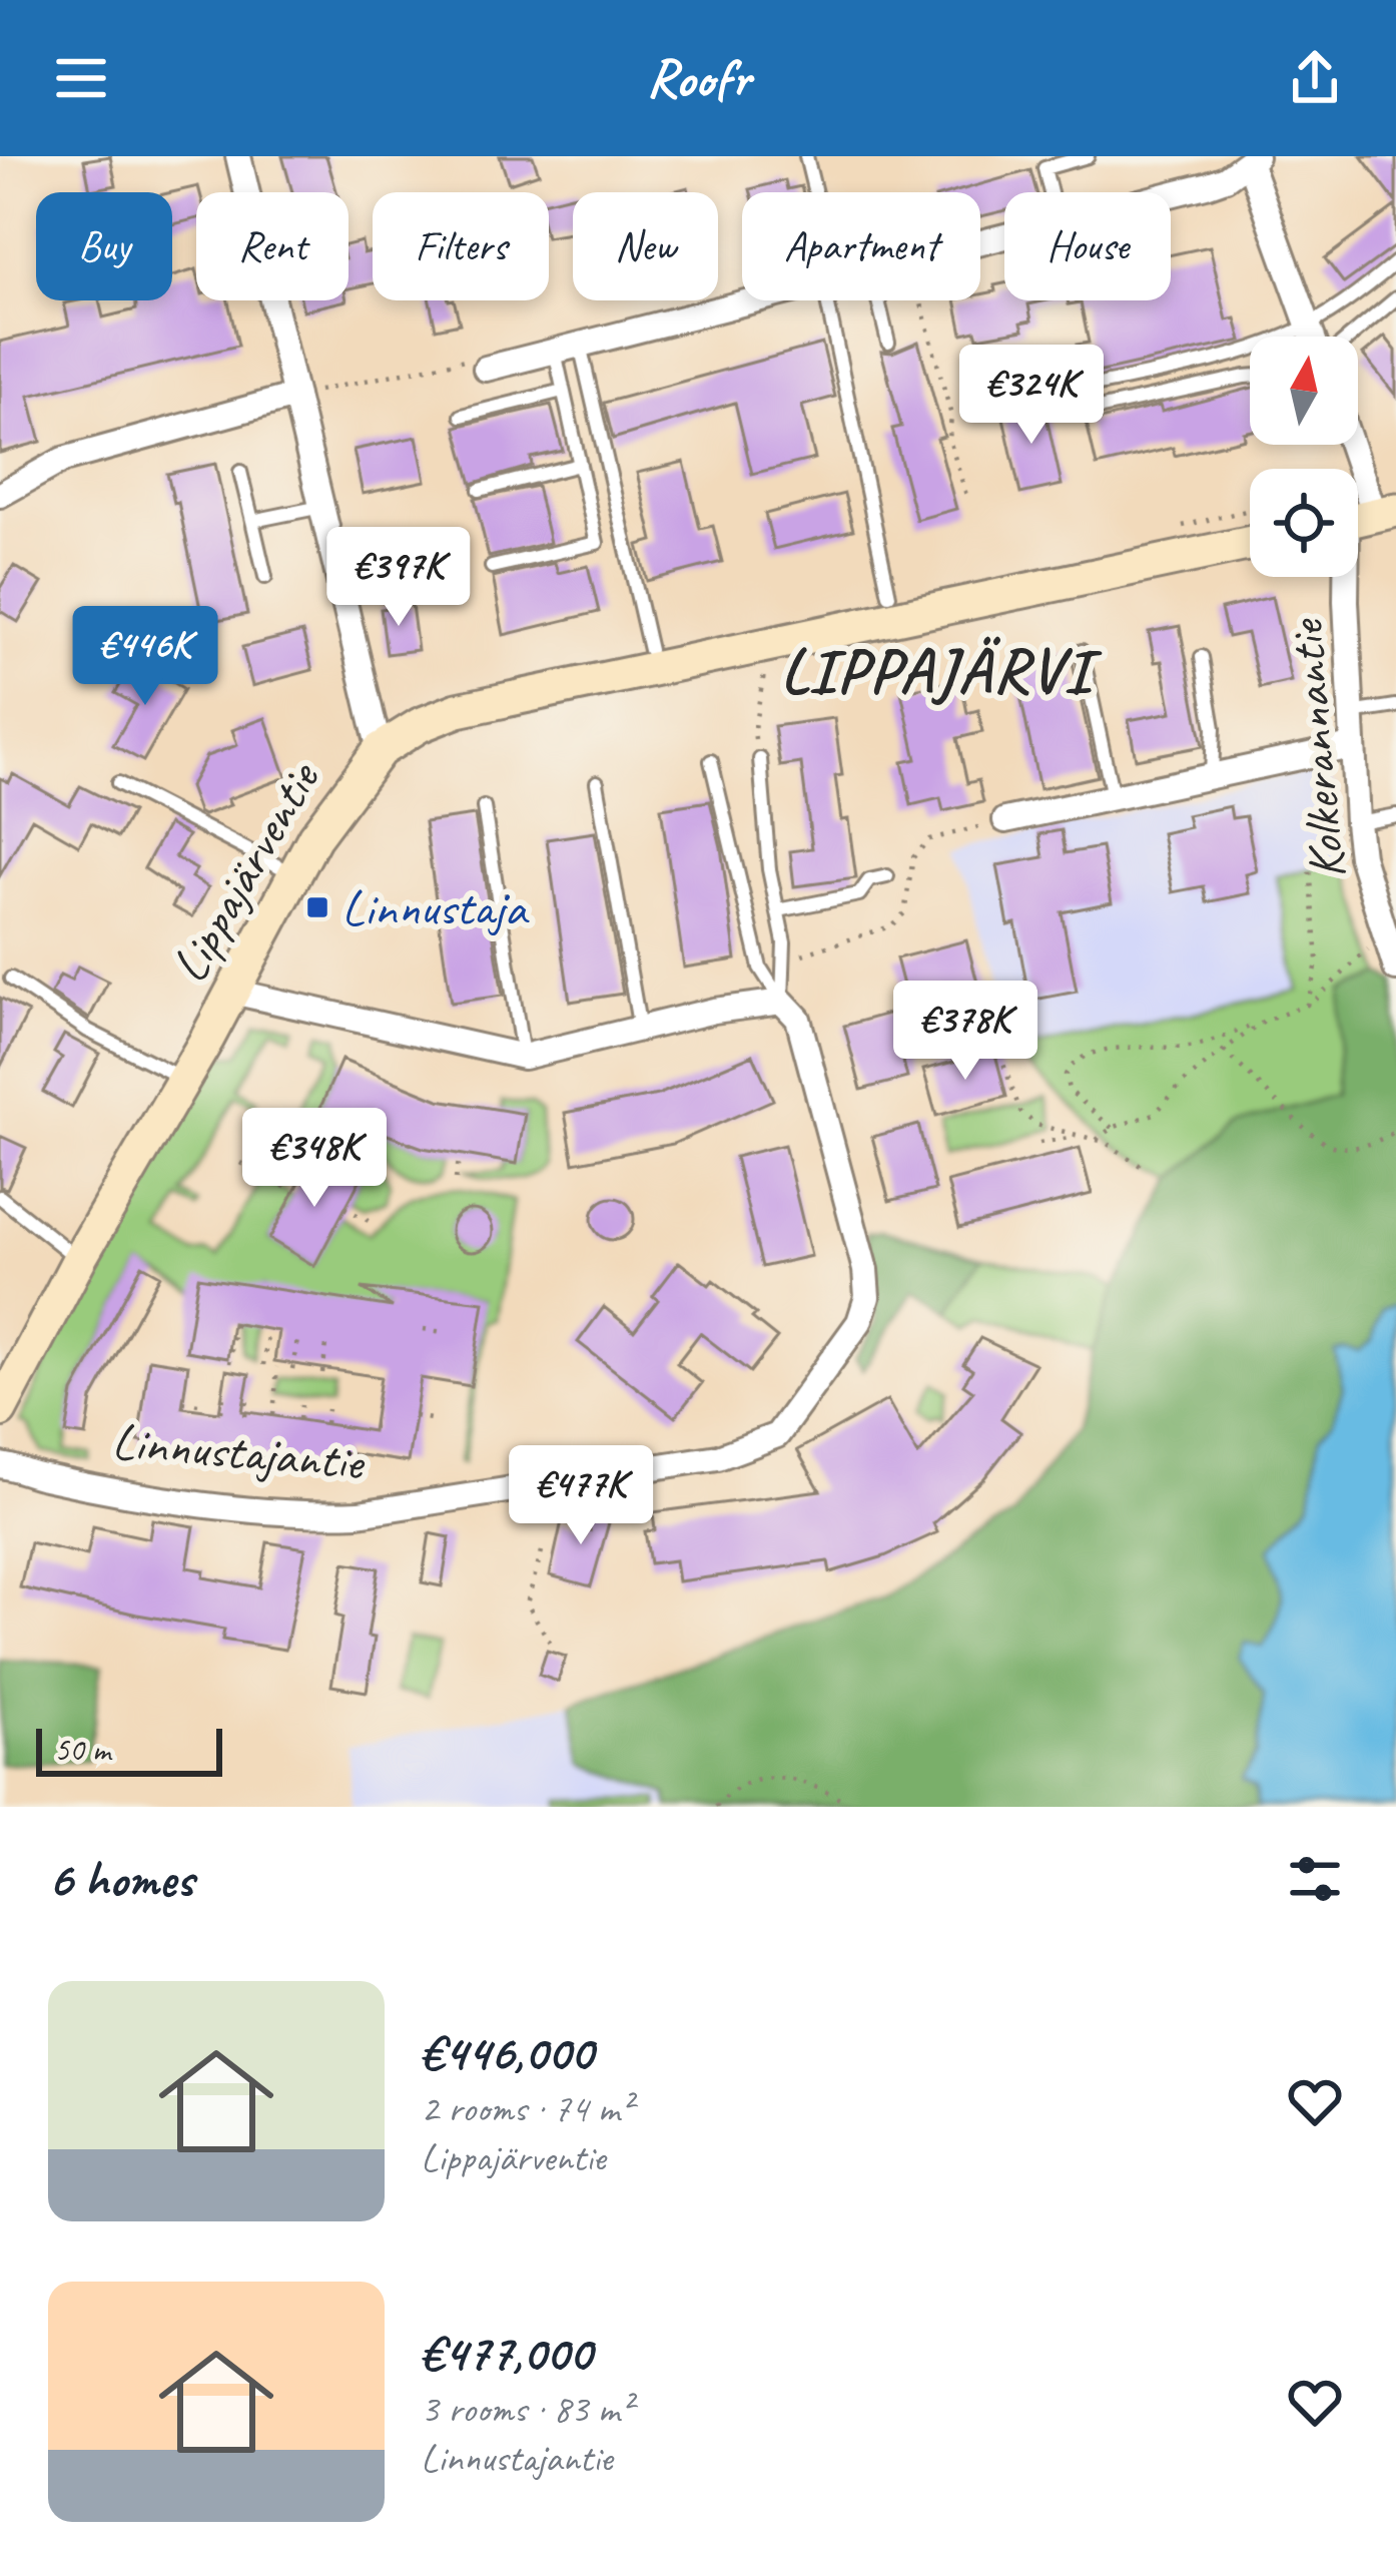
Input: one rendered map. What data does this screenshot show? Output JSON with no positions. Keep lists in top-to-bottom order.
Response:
{
  "streets": {
    "main road": ["Lippajärventie"],
    "street": ["Kolkerannantie", "Linnustajantie"]
  },
  "districts": ["LIPPAJÄRVI"],
  "places": {
    "transit": ["Linnustaja"]
  },
  "scale_bar": "50 m",
  "north": "top",
  "page": {
    "header": "Roofr",
    "chip": [
      "Buy",
      "Rent",
      "Filters",
      "New",
      "Apartment",
      "House"
    ],
    "price": [
      "€324K",
      "€397K",
      "€446K",
      "€378K",
      "€348K",
      "€477K"
    ],
    "scale": "50 m",
    "heading": "6 homes",
    "list": [
      {
        "name": "€446,000",
        "note": "2 rooms · 74 m² · Lippajärventie"
      },
      {
        "name": "€477,000",
        "note": "3 rooms · 83 m² · Linnustajantie"
      }
    ]
  }
}
